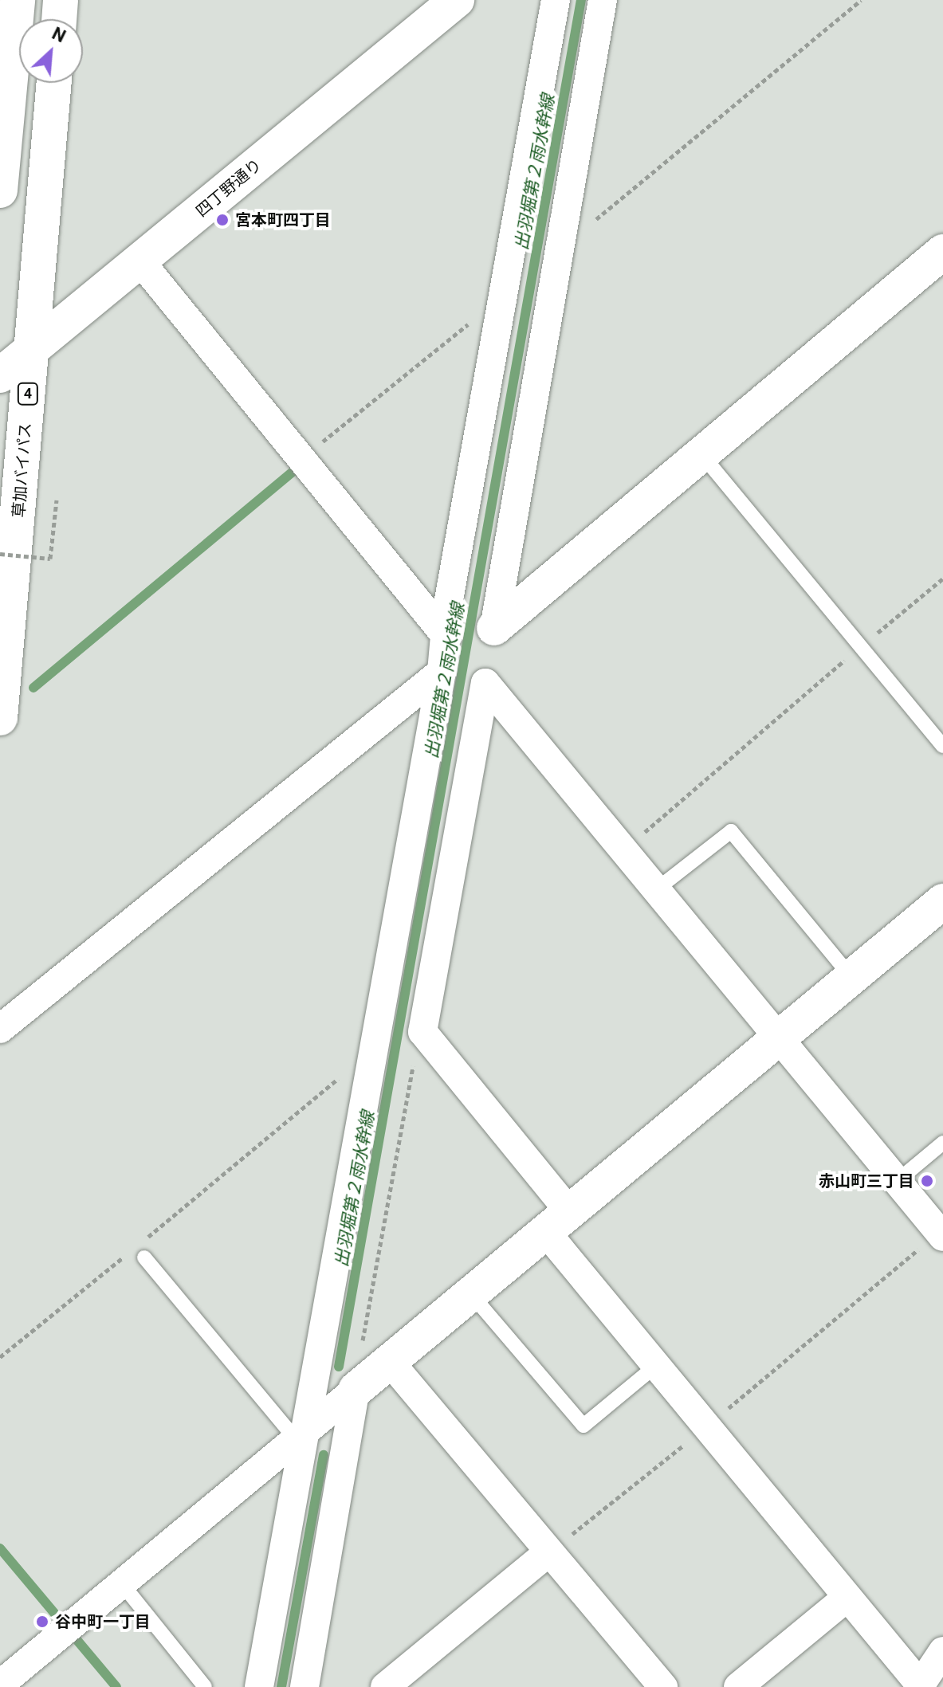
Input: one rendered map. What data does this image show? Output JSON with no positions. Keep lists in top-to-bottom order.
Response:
{
  "streets": {
    "main road": ["四丁野通り", "4", "草加バイパス"]
  },
  "crossings": [
    ["四丁野通り", "草加バイパス"]
  ],
  "water": ["出羽堀第２雨水幹線"],
  "places": ["宮本町四丁目", "赤山町三丁目", "谷中町一丁目"],
  "north": "top right"
}
